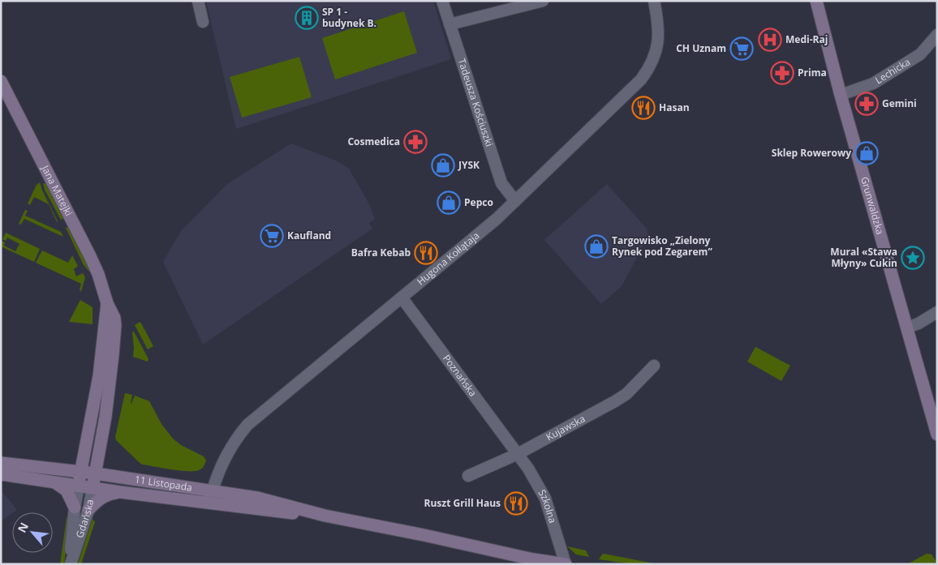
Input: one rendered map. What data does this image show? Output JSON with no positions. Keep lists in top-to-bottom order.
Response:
{
  "streets": {
    "street": [
      "Lechicka",
      "Tadeusza Kościuszki",
      "Jana Matejki",
      "Grunwaldzka",
      "Hugona Kołłątaja",
      "Poznańska",
      "Kujawska",
      "11 Listopada",
      "Szkolna",
      "Gdańska"
    ]
  },
  "crossings": [
    ["Lechicka", "Grunwaldzka"],
    ["Tadeusza Kościuszki", "Hugona Kołłątaja"],
    ["Jana Matejki", "11 Listopada"],
    ["Jana Matejki", "Gdańska"],
    ["Hugona Kołłątaja", "Poznańska"],
    ["Hugona Kołłątaja", "11 Listopada"],
    ["Poznańska", "Kujawska"],
    ["Poznańska", "Szkolna"],
    ["Kujawska", "Szkolna"],
    ["11 Listopada", "Szkolna"],
    ["11 Listopada", "Gdańska"]
  ],
  "places": {
    "building": ["SP 1 - budynek B."],
    "hospital": ["Medi-Raj"],
    "supermarket": ["CH Uznam", "Kaufland"],
    "pharmacy": ["Prima", "Gemini", "Cosmedica"],
    "restaurant": ["Hasan", "Bafra Kebab", "Ruszt Grill Haus"],
    "shop": [
      "Sklep Rowerowy",
      "JYSK",
      "Pepco",
      "Targowisko „Zielony Rynek pod Zegarem”"
    ],
    "place": ["Mural «Stawa Młyny» Cukin"]
  },
  "north": "top left"
}
